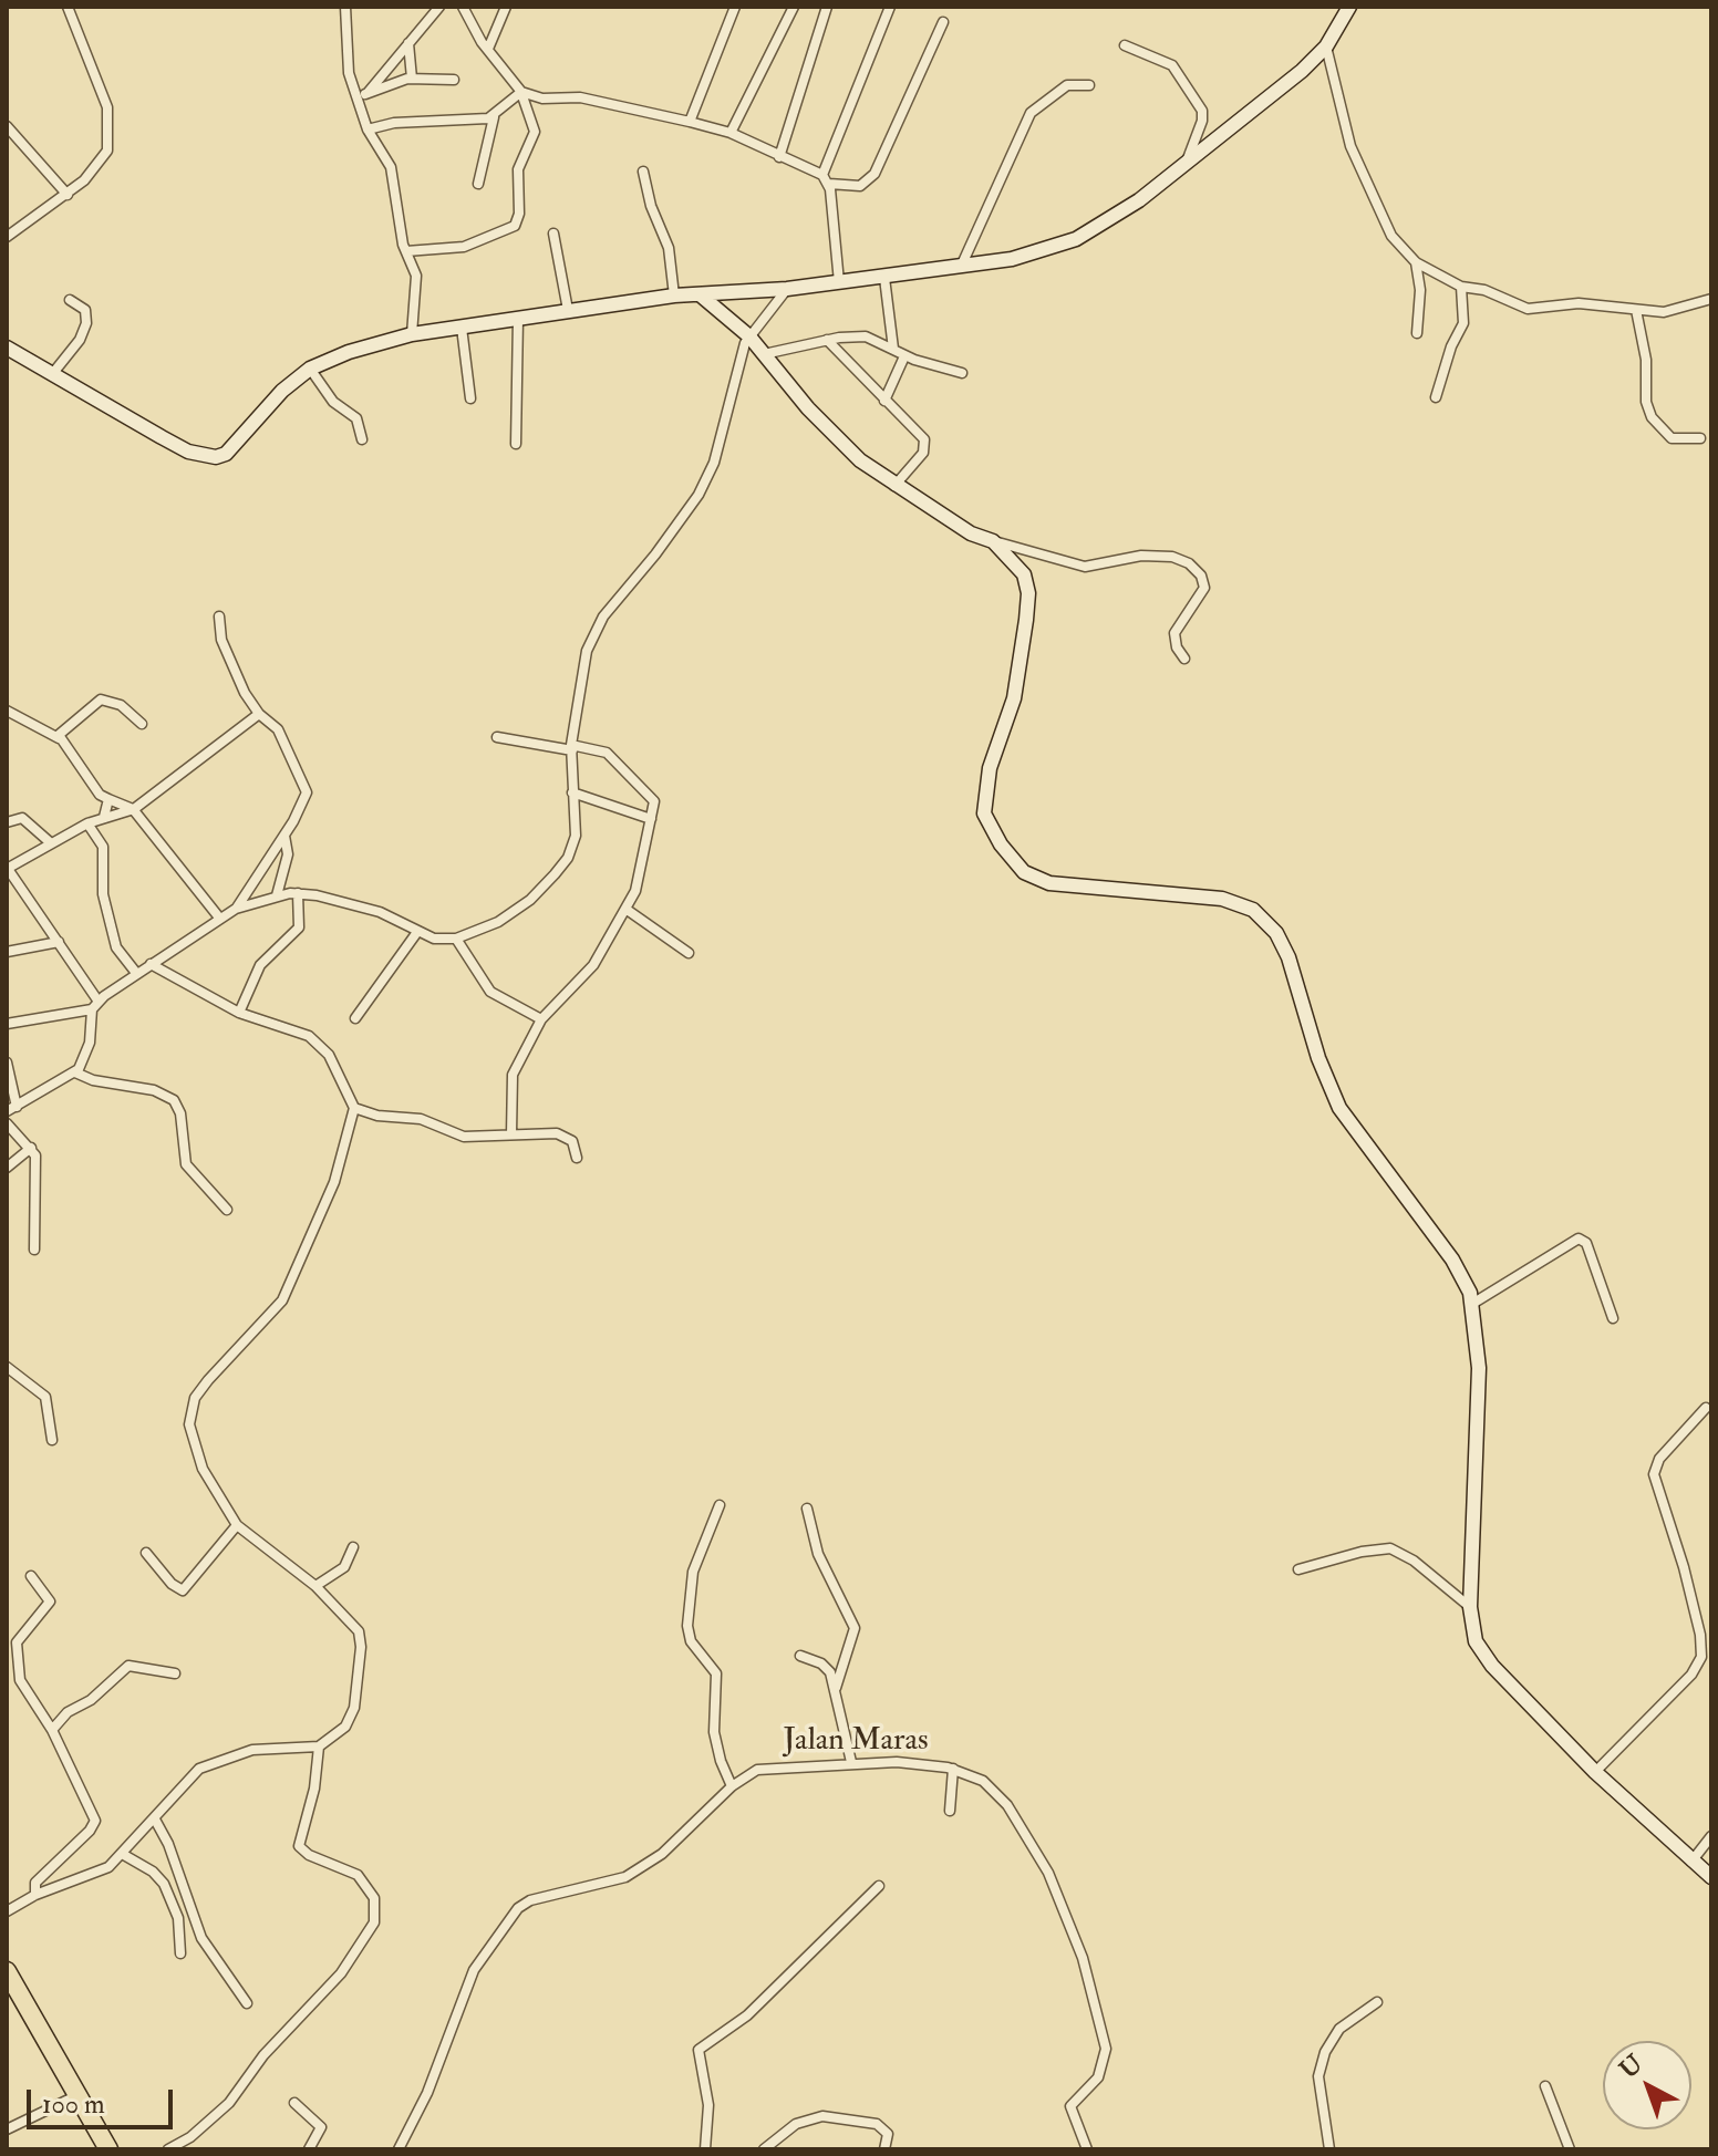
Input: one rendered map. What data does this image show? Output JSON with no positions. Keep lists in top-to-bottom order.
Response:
{
  "streets": {
    "street": ["Jalan Maras"]
  },
  "scale_bar": "100 m",
  "north": "top left"
}
